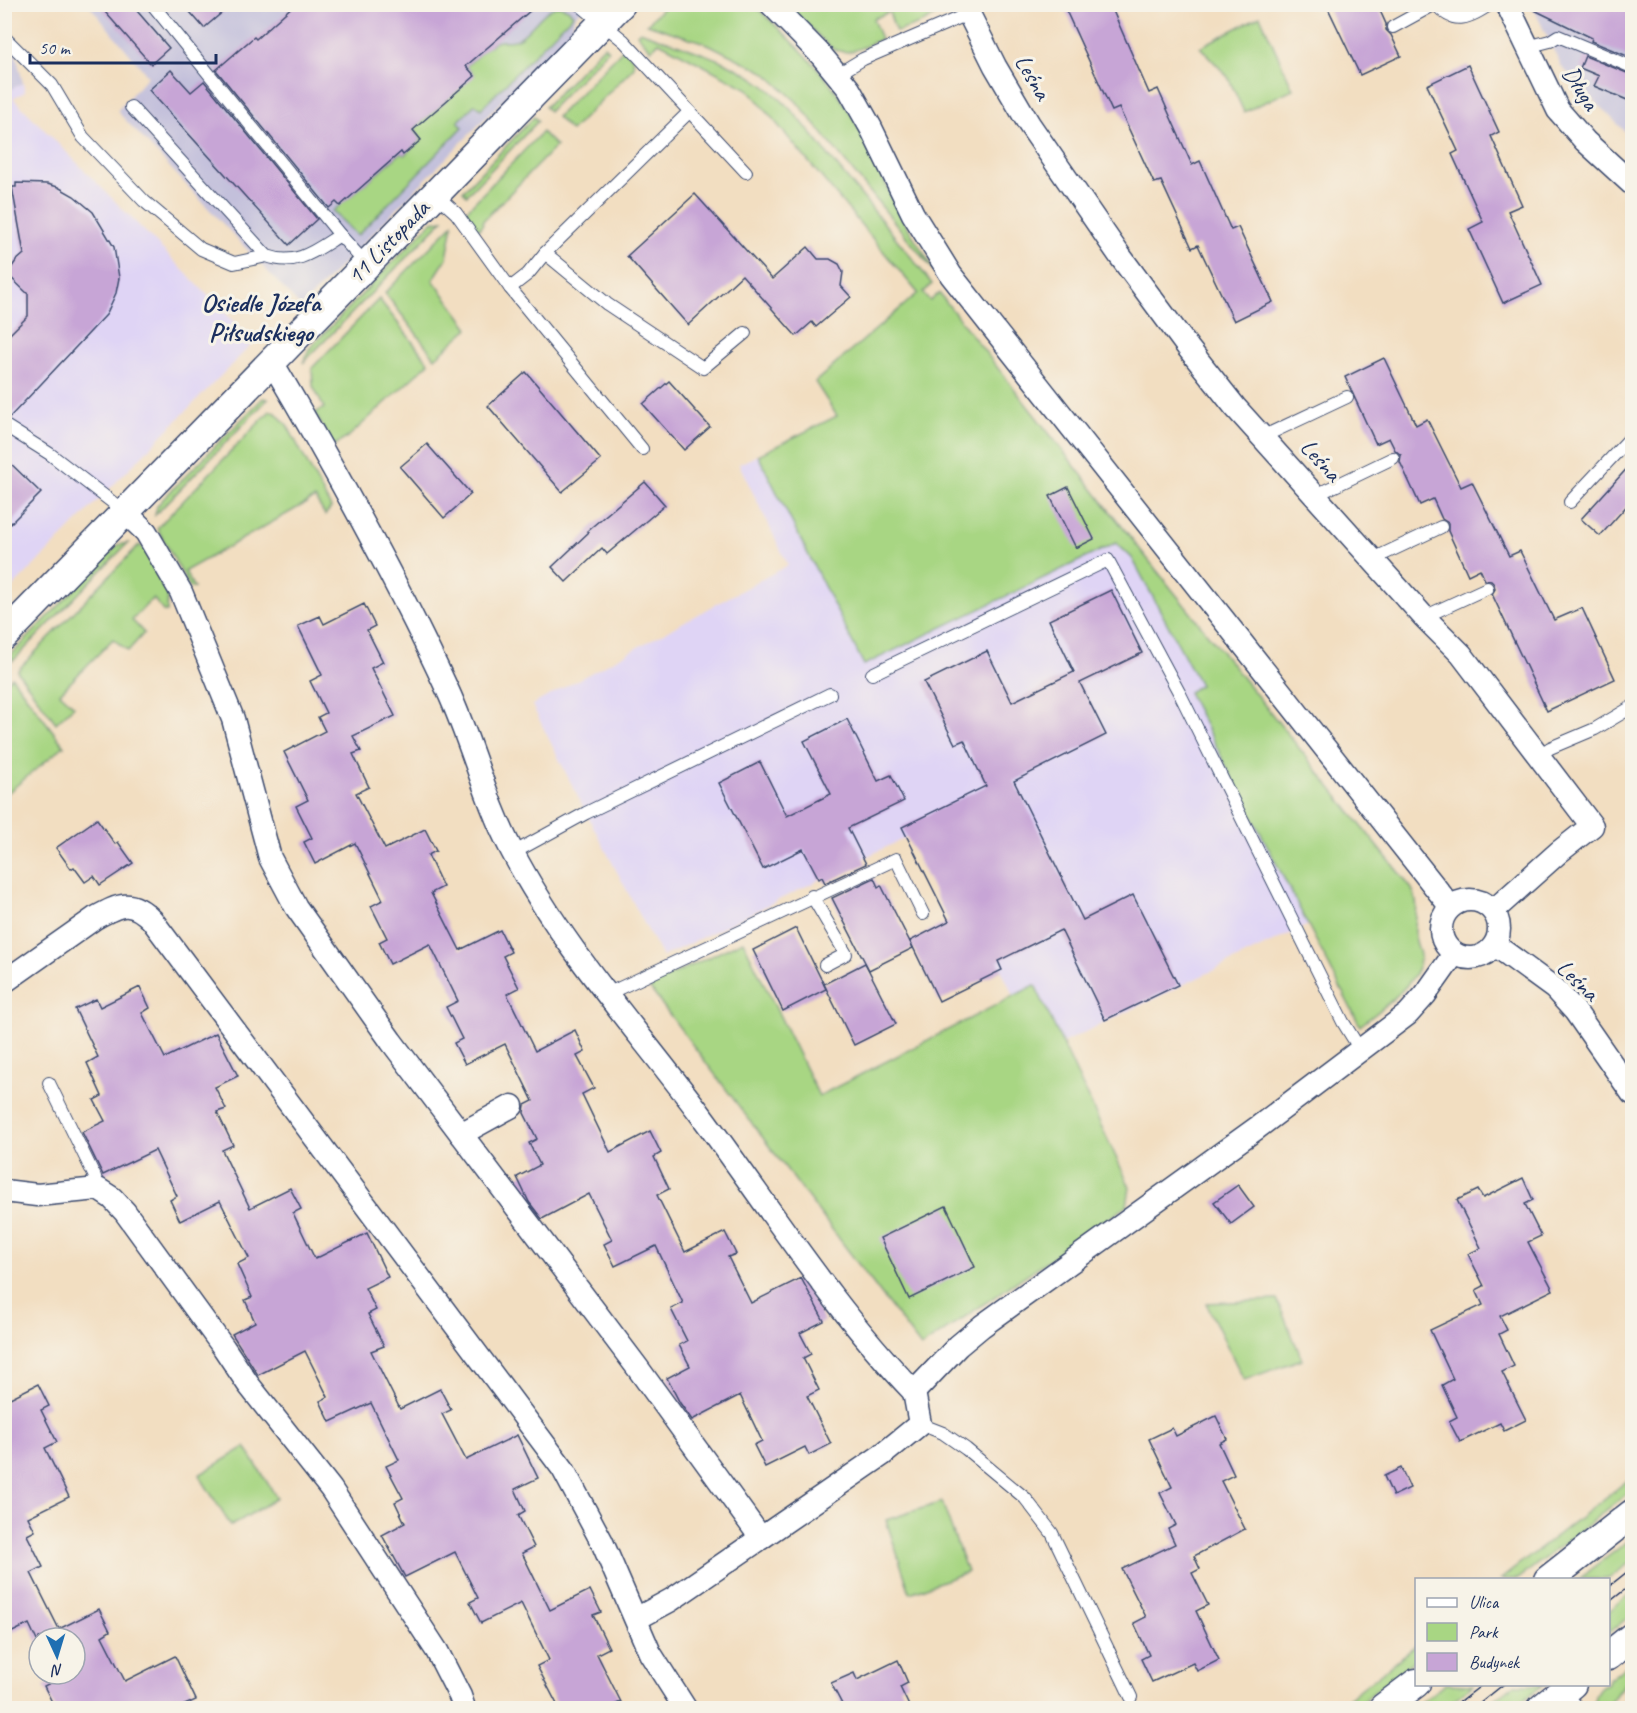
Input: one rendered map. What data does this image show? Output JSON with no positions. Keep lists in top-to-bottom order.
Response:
{
  "streets": {
    "street": ["Leśna", "Długa", "11 Listopada"]
  },
  "districts": ["Osiedle Józefa Piłsudskiego"],
  "legend": ["Ulica", "Park", "Budynek"],
  "scale_bar": "50 m",
  "north": "bottom"
}
